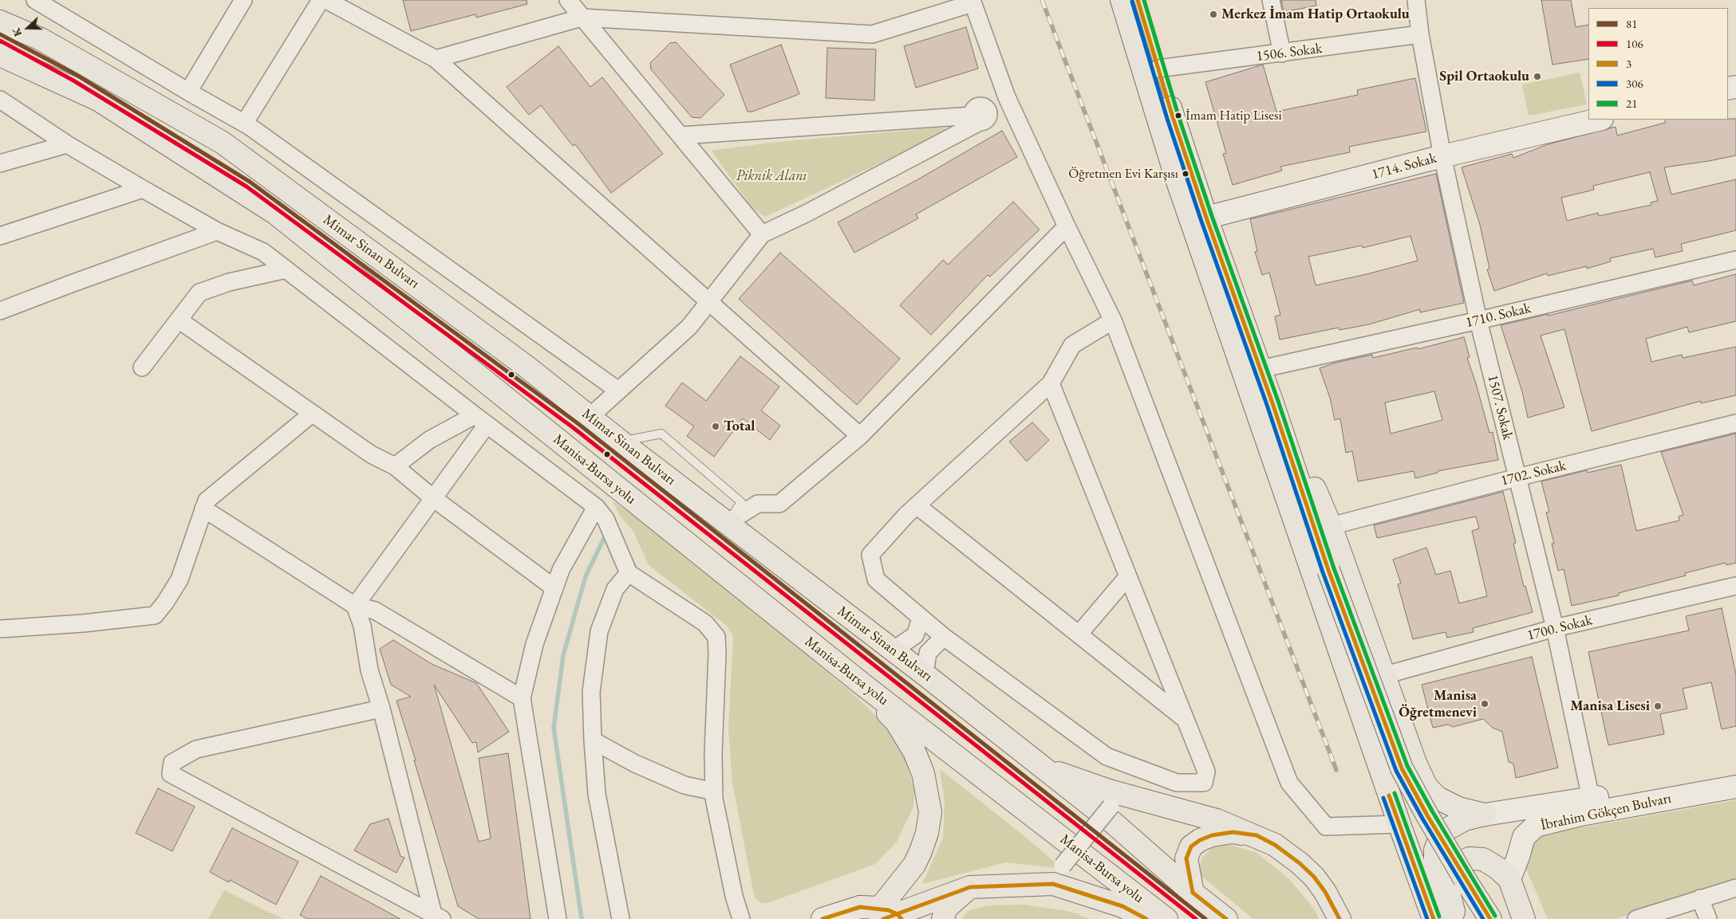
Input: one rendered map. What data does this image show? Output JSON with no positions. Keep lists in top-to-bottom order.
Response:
{
  "streets": {
    "main road": [
      "1714. Sokak",
      "Mimar Sinan Bulvarı",
      "Manisa-Bursa yolu",
      "İbrahim Gökçen Bulvarı"
    ],
    "street": [
      "1506. Sokak",
      "1710. Sokak",
      "1507. Sokak",
      "1702. Sokak",
      "1700. Sokak"
    ]
  },
  "crossings": [
    ["1506. Sokak", "1507. Sokak"],
    ["1714. Sokak", "1507. Sokak"],
    ["1710. Sokak", "1507. Sokak"],
    ["1507. Sokak", "1702. Sokak"],
    ["1507. Sokak", "1700. Sokak"],
    ["1507. Sokak", "İbrahim Gökçen Bulvarı"]
  ],
  "parks": ["Piknik Alanı"],
  "places": [
    "Merkez İmam Hatip Ortaokulu",
    "Spil Ortaokulu",
    "İmam Hatip Lisesi",
    "Öğretmen Evi Karşısı",
    "Total",
    "Manisa Öğretmenevi",
    "Manisa Lisesi"
  ],
  "lines": [
    "transit line 3",
    "transit line 21",
    "transit line 306",
    "transit line 81",
    "transit line 106"
  ],
  "legend": [
    "81",
    "106",
    "3",
    "306",
    "21"
  ],
  "north": "left"
}
